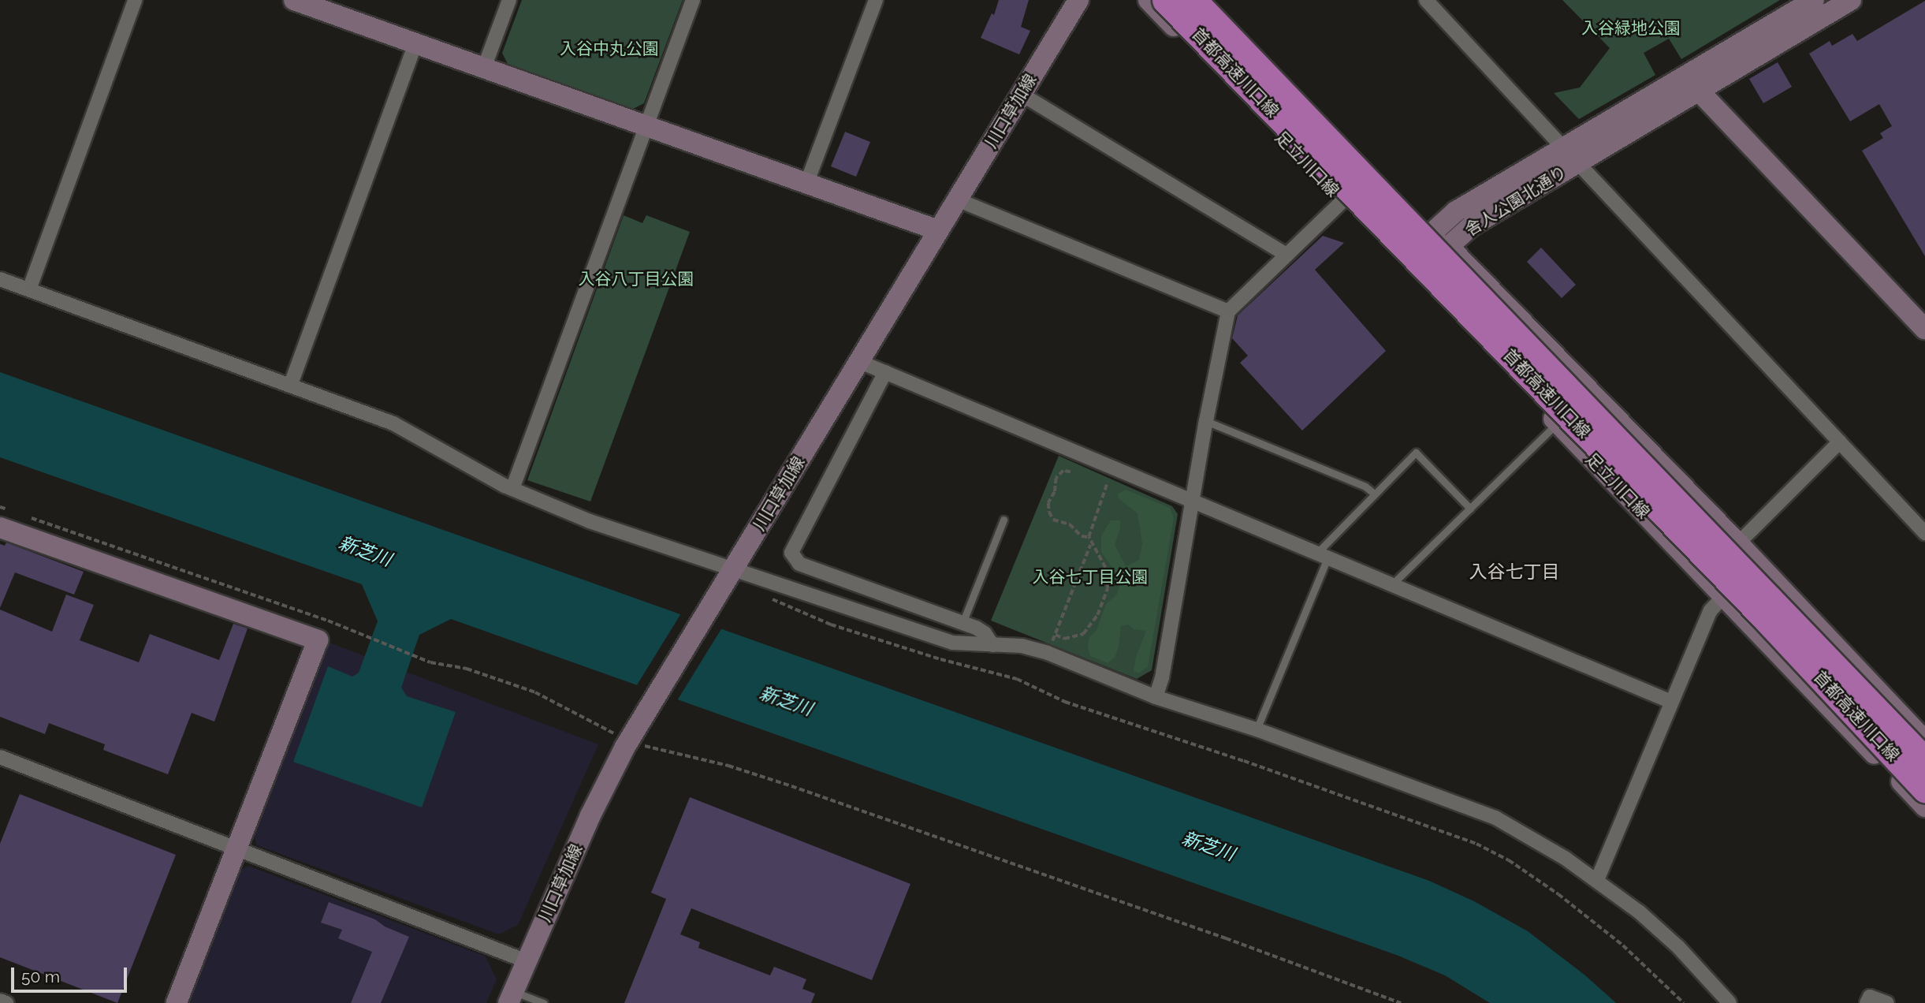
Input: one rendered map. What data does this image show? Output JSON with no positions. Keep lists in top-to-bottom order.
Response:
{
  "streets": {
    "highway": ["首都高速川口線"],
    "main road": ["川口草加線", "足立川口線", "舎人公園北通り"]
  },
  "crossings": [
    ["足立川口線", "舎人公園北通り"]
  ],
  "districts": ["入谷七丁目"],
  "water": ["新芝川"],
  "parks": [
    "入谷緑地公園",
    "入谷中丸公園",
    "入谷八丁目公園",
    "入谷七丁目公園"
  ],
  "scale_bar": "50 m"
}
